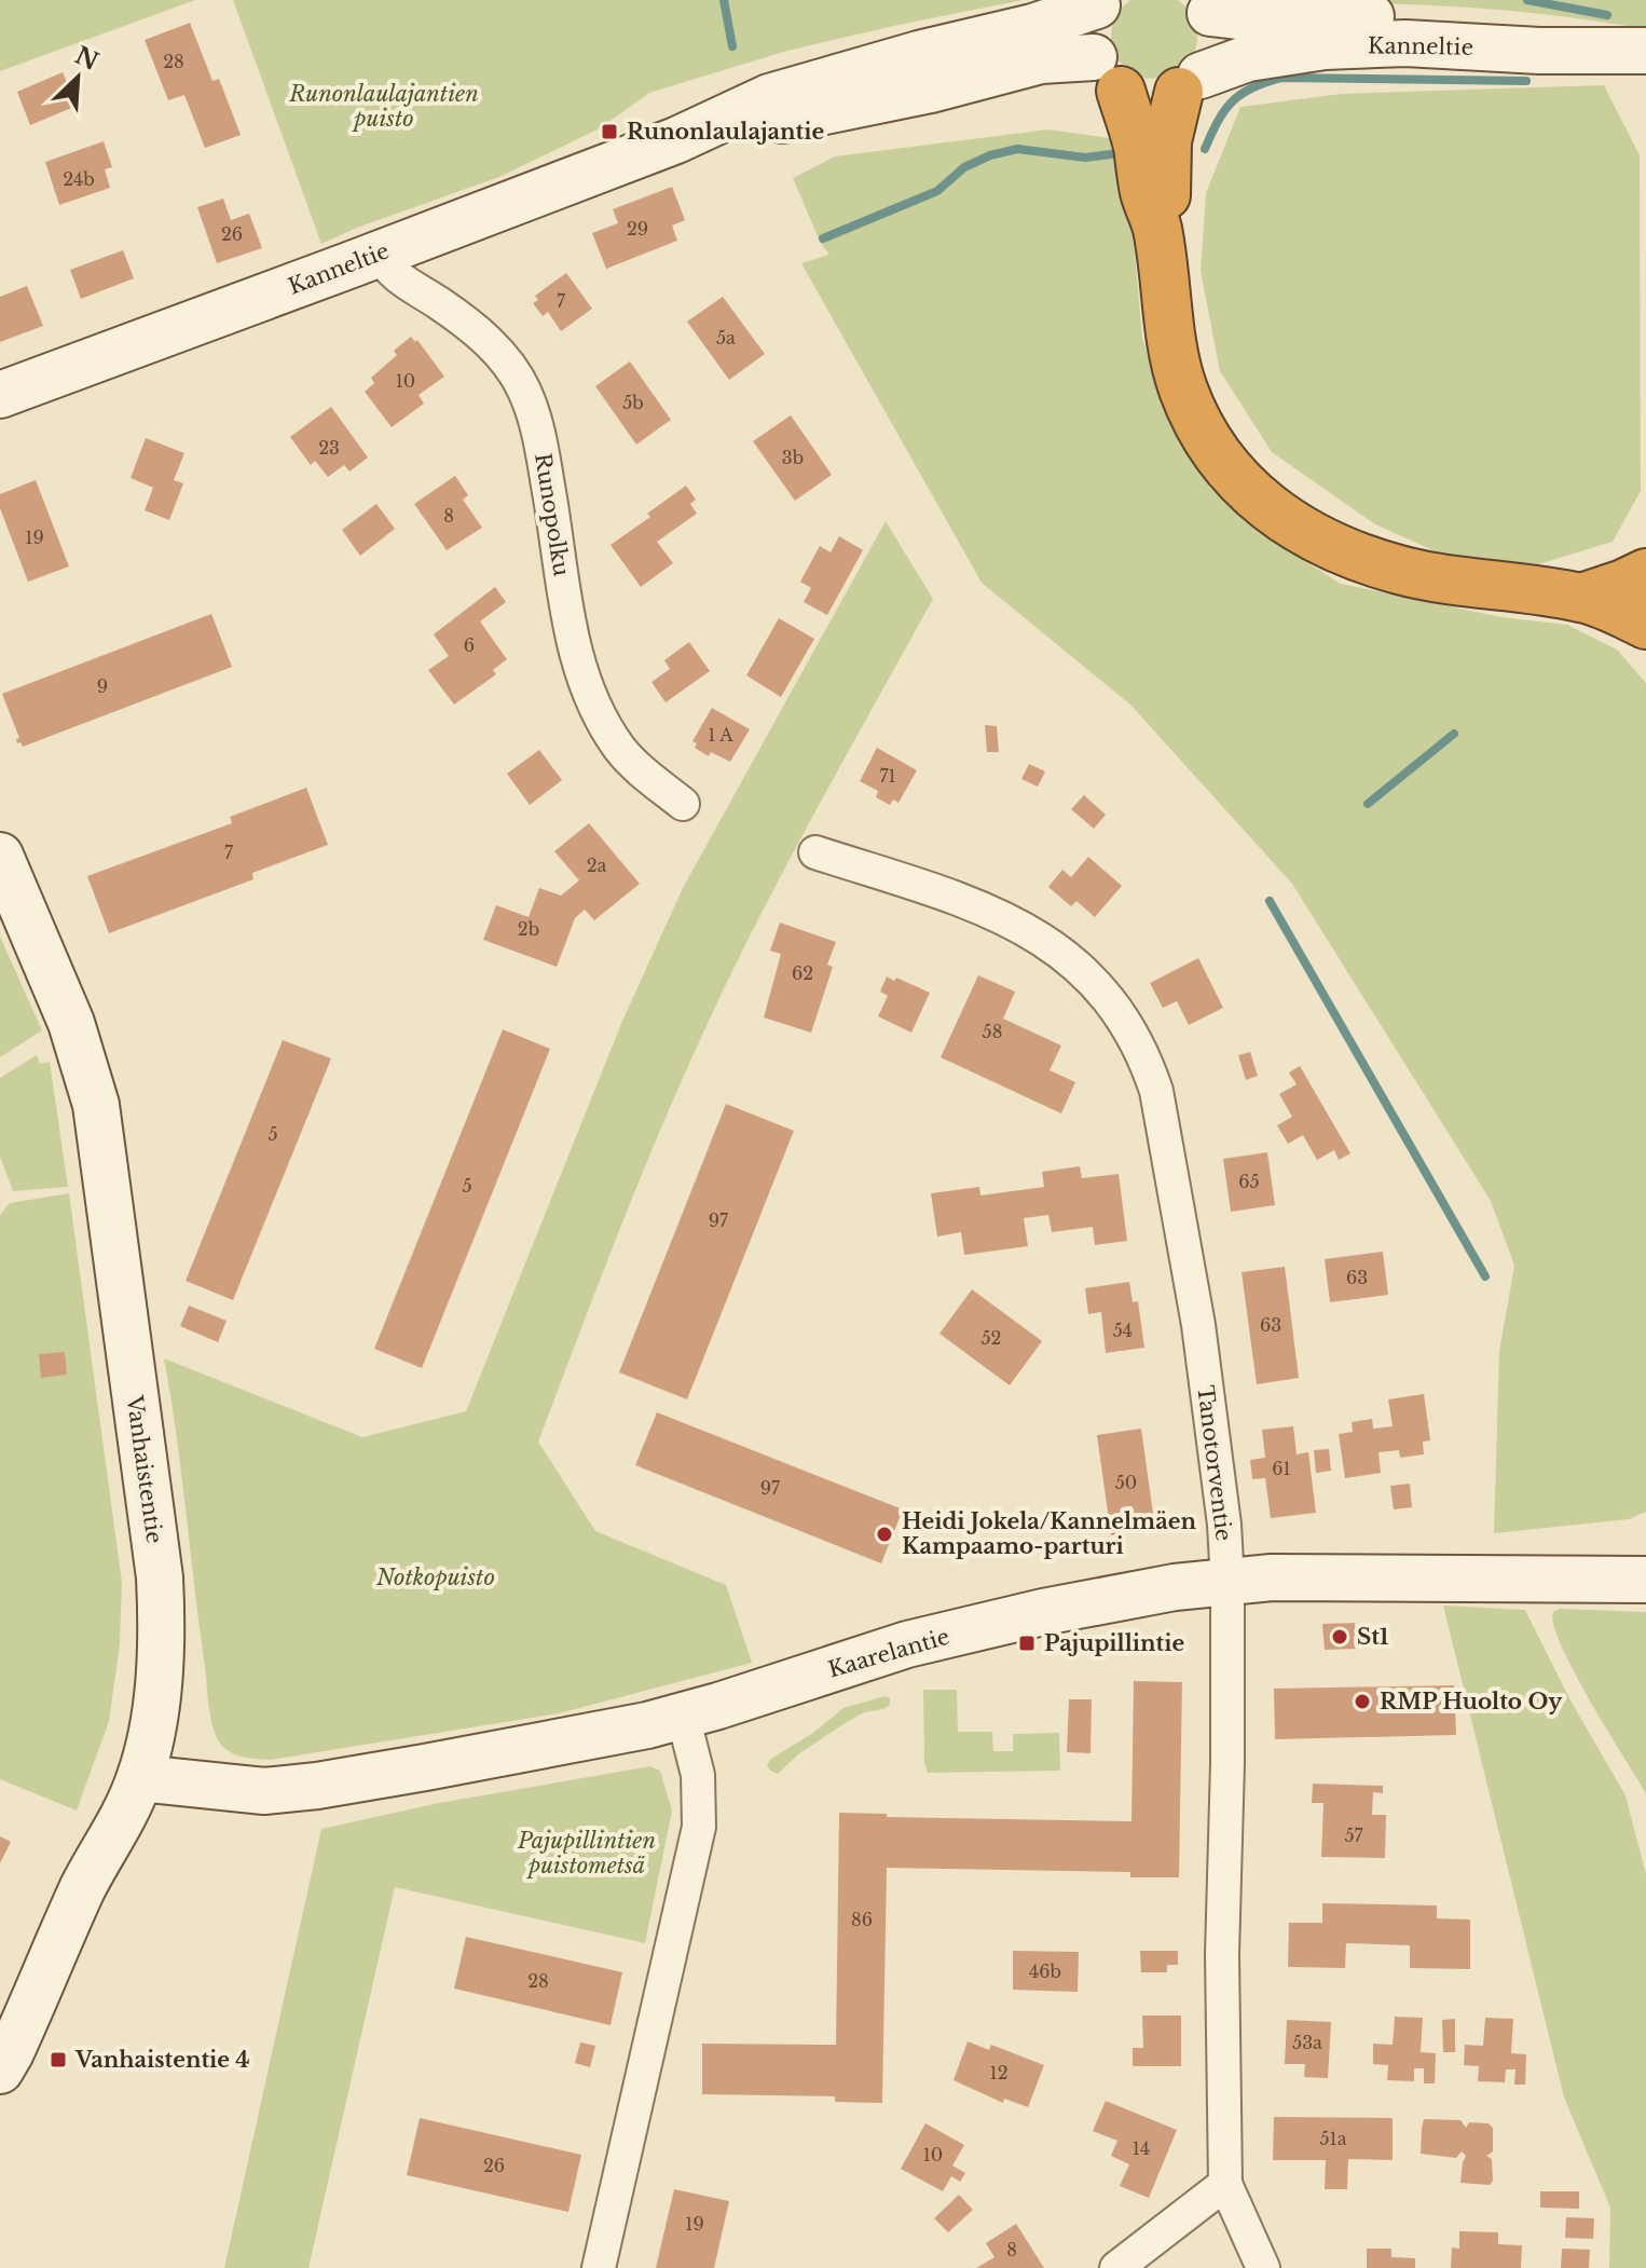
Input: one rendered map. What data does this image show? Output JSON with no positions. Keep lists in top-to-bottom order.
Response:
{
  "streets": {
    "main road": ["Kanneltie", "Vanhaistentie", "Kaarelantie"],
    "street": ["Runopolku", "Tanotorventie"]
  },
  "crossings": [
    ["Kanneltie", "Runopolku"],
    ["Tanotorventie", "Kaarelantie"],
    ["Vanhaistentie", "Kaarelantie"]
  ],
  "parks": ["Runonlaulajantien puisto", "Notkopuisto", "Pajupillintien puistometsä"],
  "places": {
    "transit": ["Runonlaulajantie", "Pajupillintie", "Vanhaistentie 4"],
    "other": ["Heidi Jokela/Kannelmäen Kampaamo-parturi", "St1", "RMP Huolto Oy"]
  },
  "house_numbers": [
    "28",
    "24b",
    "29",
    "26",
    "7",
    "5a",
    "10",
    "5b",
    "23",
    "3b",
    "8",
    "19",
    "6",
    "9",
    "1 A",
    "71",
    "7",
    "2a",
    "2b",
    "62",
    "58",
    "5",
    "65",
    "5",
    "97",
    "63",
    "63",
    "54",
    "52",
    "61",
    "50",
    "97",
    "57",
    "86",
    "46b",
    "28",
    "53a",
    "12",
    "51a",
    "14",
    "10",
    "26",
    "19",
    "8"
  ],
  "north": "top right"
}
